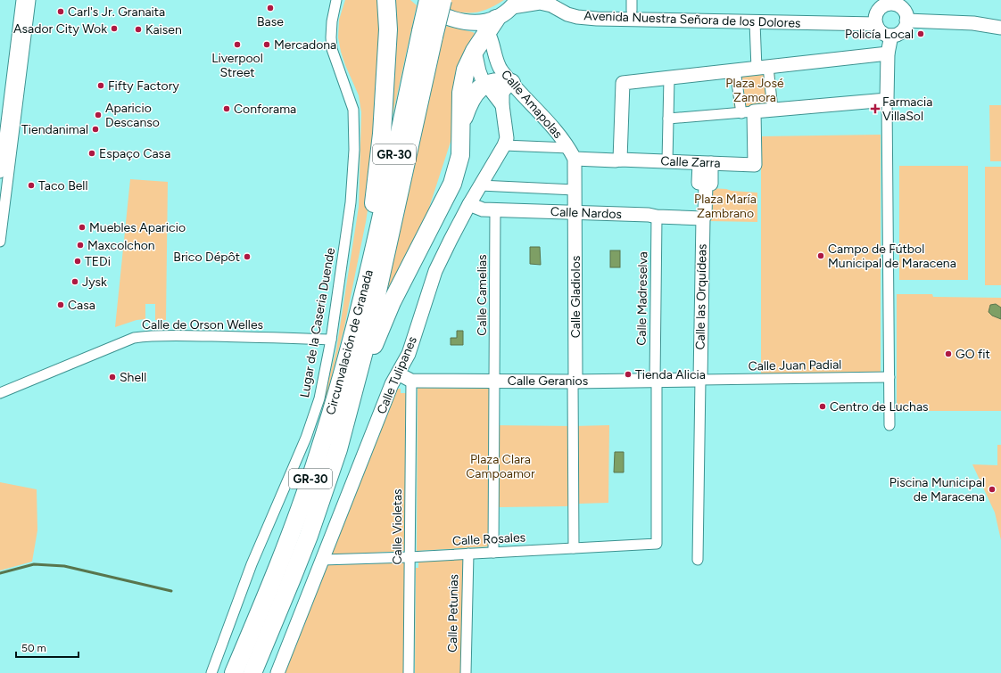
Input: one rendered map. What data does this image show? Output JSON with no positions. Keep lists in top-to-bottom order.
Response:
{
  "streets": {
    "highway": ["GR-30", "Circunvalación de Granada"],
    "street": [
      "Avenida Nuestra Señora de los Dolores",
      "Calle Amapolas",
      "Calle Zarra",
      "Calle Nardos",
      "Calle Camelias",
      "Calle Gladiolos",
      "Calle las Orquídeas",
      "Calle Madreselva",
      "Lugar de la Caseria Duende",
      "Calle de Orson Welles",
      "Calle Juan Padial",
      "Calle Tulipanes",
      "Calle Geranios",
      "Calle Violetas",
      "Calle Rosales",
      "Calle Petunias"
    ]
  },
  "crossings": [
    ["Calle Amapolas", "Calle Zarra"],
    ["Calle Amapolas", "Calle Tulipanes"],
    ["Calle Zarra", "Calle las Orquídeas"],
    ["Calle Nardos", "Calle Camelias"],
    ["Calle Nardos", "Calle Gladiolos"],
    ["Calle Nardos", "Calle las Orquídeas"],
    ["Calle Nardos", "Calle Madreselva"],
    ["Calle Nardos", "Calle Tulipanes"],
    ["Calle Camelias", "Calle Geranios"],
    ["Calle Gladiolos", "Calle Geranios"],
    ["Calle las Orquídeas", "Calle Juan Padial"],
    ["Calle las Orquídeas", "Calle Geranios"],
    ["Calle Madreselva", "Calle Geranios"],
    ["Calle Madreselva", "Calle Rosales"],
    ["Lugar de la Caseria Duende", "Calle de Orson Welles"],
    ["Calle Juan Padial", "Calle Geranios"],
    ["Calle Tulipanes", "Calle Geranios"],
    ["Calle Tulipanes", "Calle Rosales"],
    ["Calle Geranios", "Calle Violetas"],
    ["Calle Violetas", "Calle Rosales"],
    ["Calle Rosales", "Calle Petunias"]
  ],
  "parks": ["Plaza José Zamora", "Plaza María Zambrano", "Plaza Clara Campoamor"],
  "places": {
    "other": [
      "Base",
      "Carl's Jr. Granaita",
      "Asador City Wok",
      "Kaisen",
      "Policía Local",
      "Liverpool Street",
      "Mercadona",
      "Fifty Factory",
      "Conforama",
      "Aparicio Descanso",
      "Tiendanimal",
      "Espaço Casa",
      "Taco Bell",
      "Muebles Aparicio",
      "Maxcolchon",
      "Campo de Fútbol Municipal de Maracena",
      "Brico Dépôt",
      "TEDi",
      "Jysk",
      "Casa",
      "GO fit",
      "Tienda Alicia",
      "Shell",
      "Centro de Luchas",
      "Piscina Municipal de Maracena"
    ],
    "health": ["Farmacia VillaSol"]
  },
  "scale_bar": "50 m"
}
